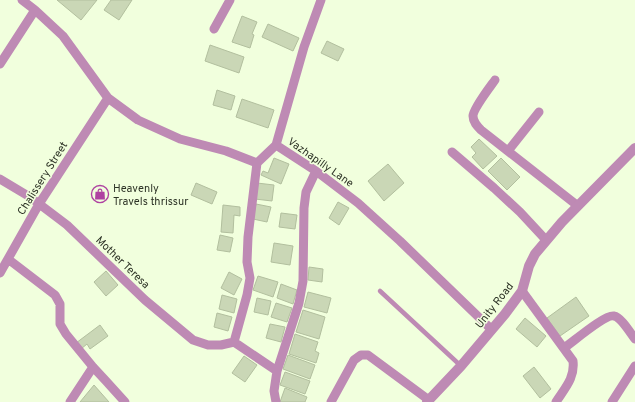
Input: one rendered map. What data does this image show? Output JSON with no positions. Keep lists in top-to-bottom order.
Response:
{
  "streets": {
    "street": [
      "Vazhapilly Lane",
      "Chalissery Street",
      "Mother Teresa",
      "Unity Road"
    ]
  },
  "crossings": [
    ["Vazhapilly Lane", "Unity Road"],
    ["Chalissery Street", "Mother Teresa"]
  ],
  "places": {
    "shop": ["Heavenly Travels thrissur"]
  }
}
